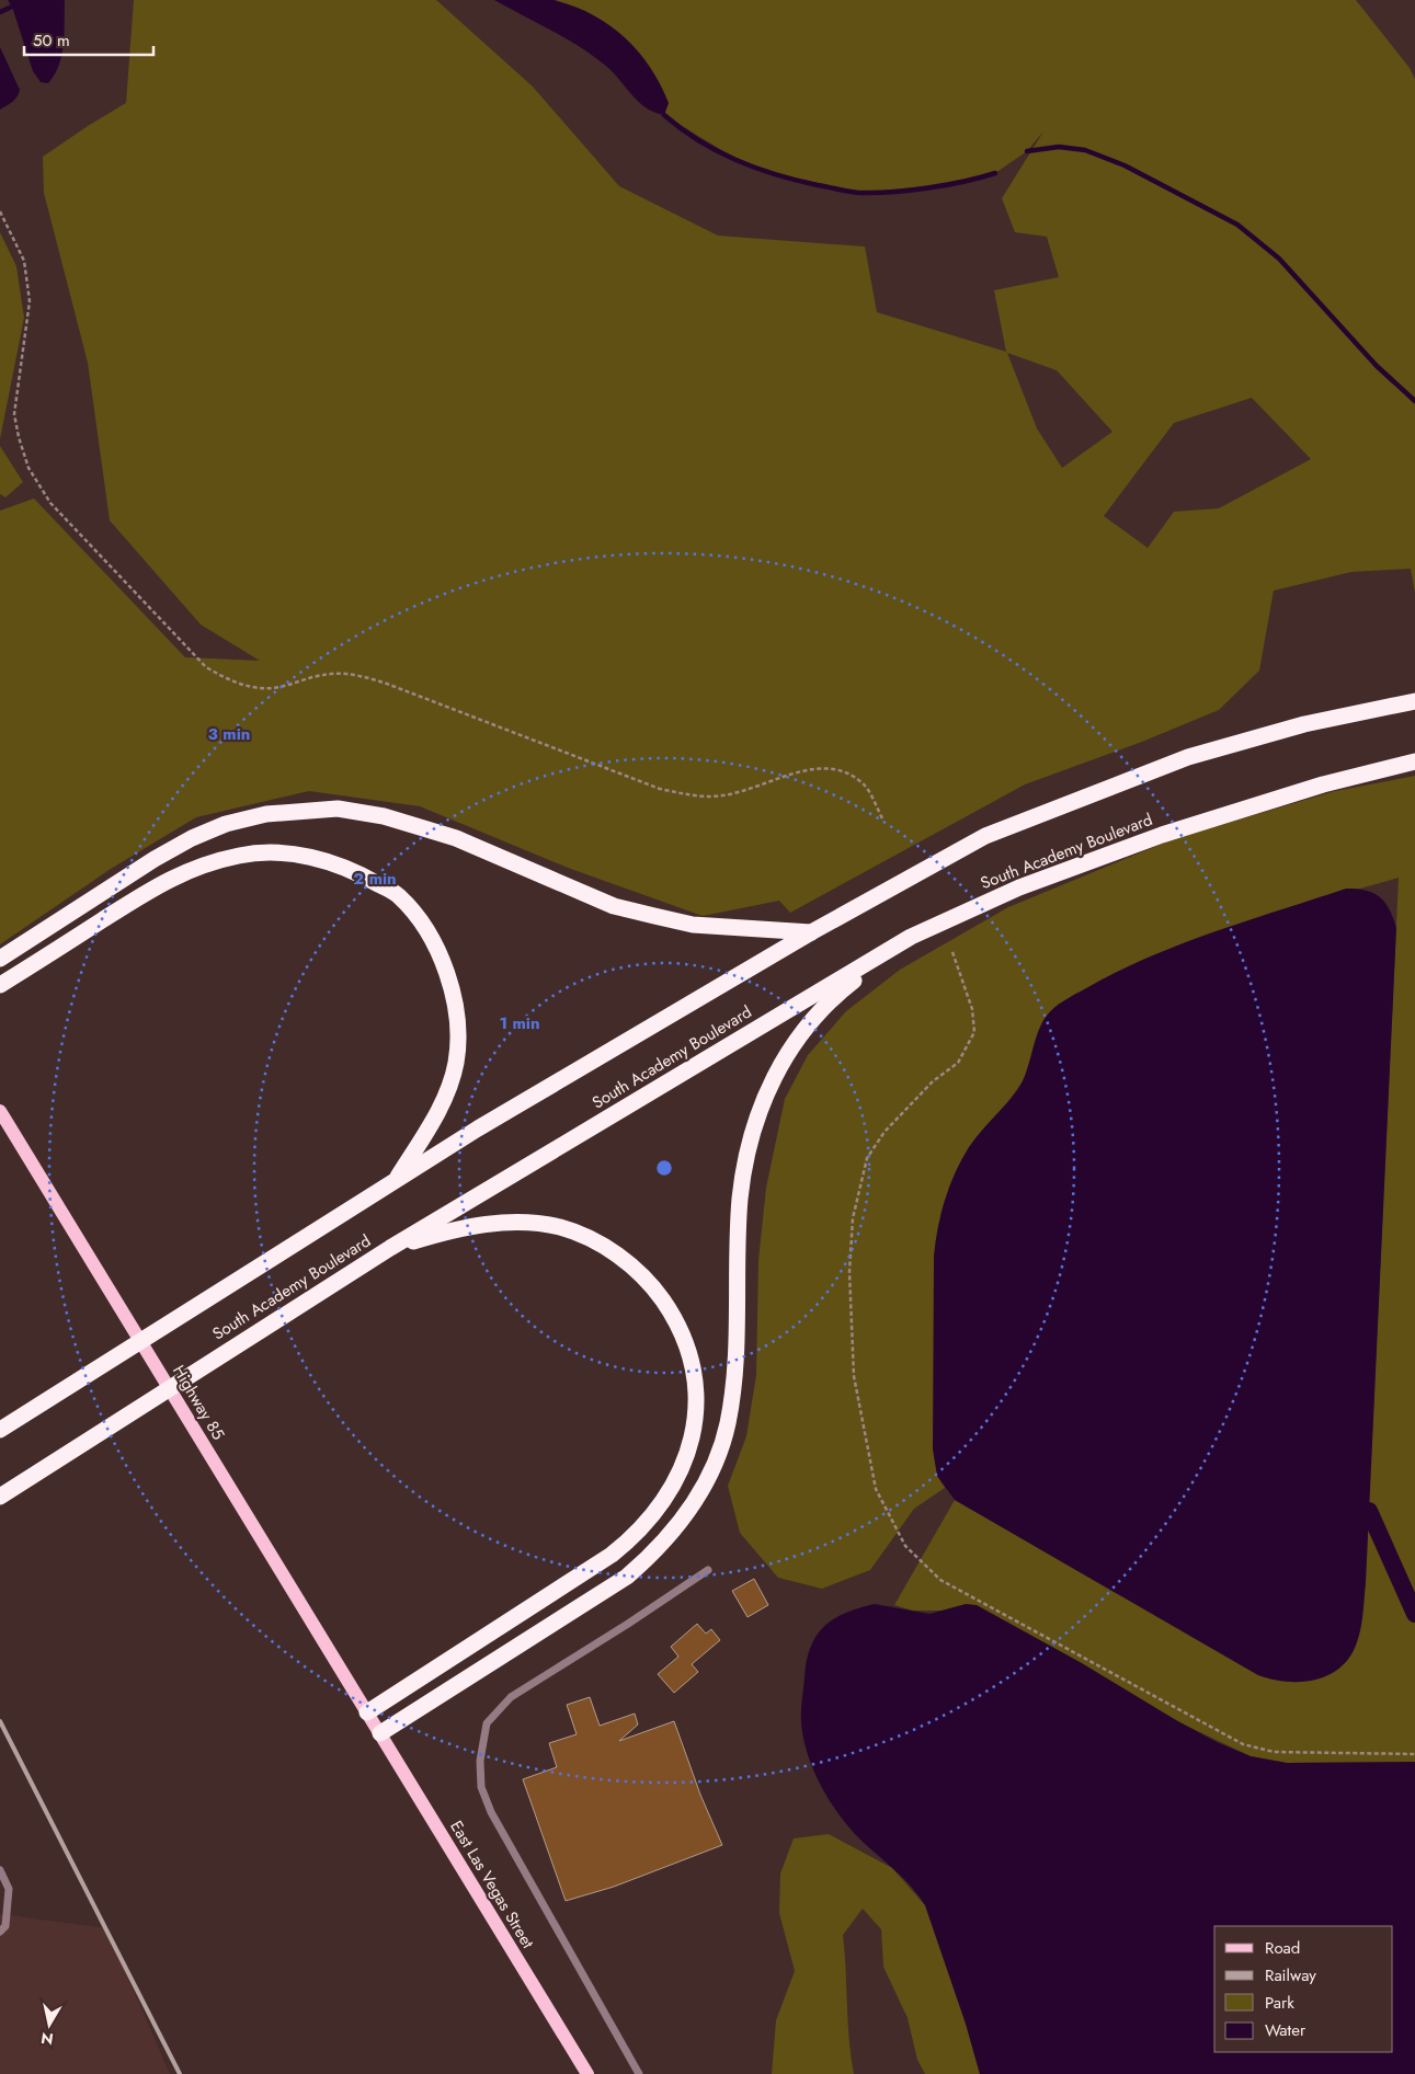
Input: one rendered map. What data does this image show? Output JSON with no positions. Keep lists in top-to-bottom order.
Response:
{
  "streets": {
    "highway": ["South Academy Boulevard"],
    "main road": ["Highway 85", "East Las Vegas Street"]
  },
  "crossings": [
    ["Highway 85", "East Las Vegas Street"]
  ],
  "legend": [
    "Road",
    "Railway",
    "Park",
    "Water"
  ],
  "scale_bar": "50 m",
  "north": "bottom",
  "rings": ["3 min", "2 min", "1 min"]
}
